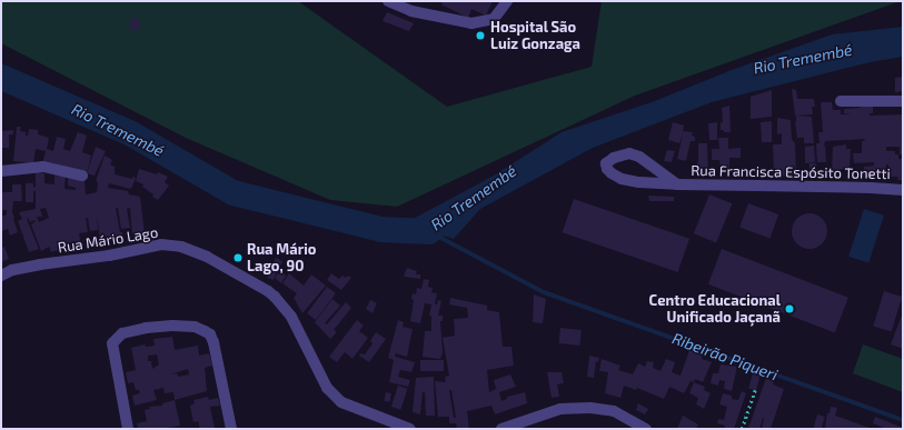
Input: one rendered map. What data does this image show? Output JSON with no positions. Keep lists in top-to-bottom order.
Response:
{
  "streets": {
    "street": ["Rua Francisca Espósito Tonetti", "Rua Mário Lago"]
  },
  "water": ["Rio Tremembé", "Ribeirão Piqueri"],
  "places": ["Hospital São Luiz Gonzaga", "Rua Mário Lago, 90", "Centro Educacional Unificado Jaçanã"]
}
